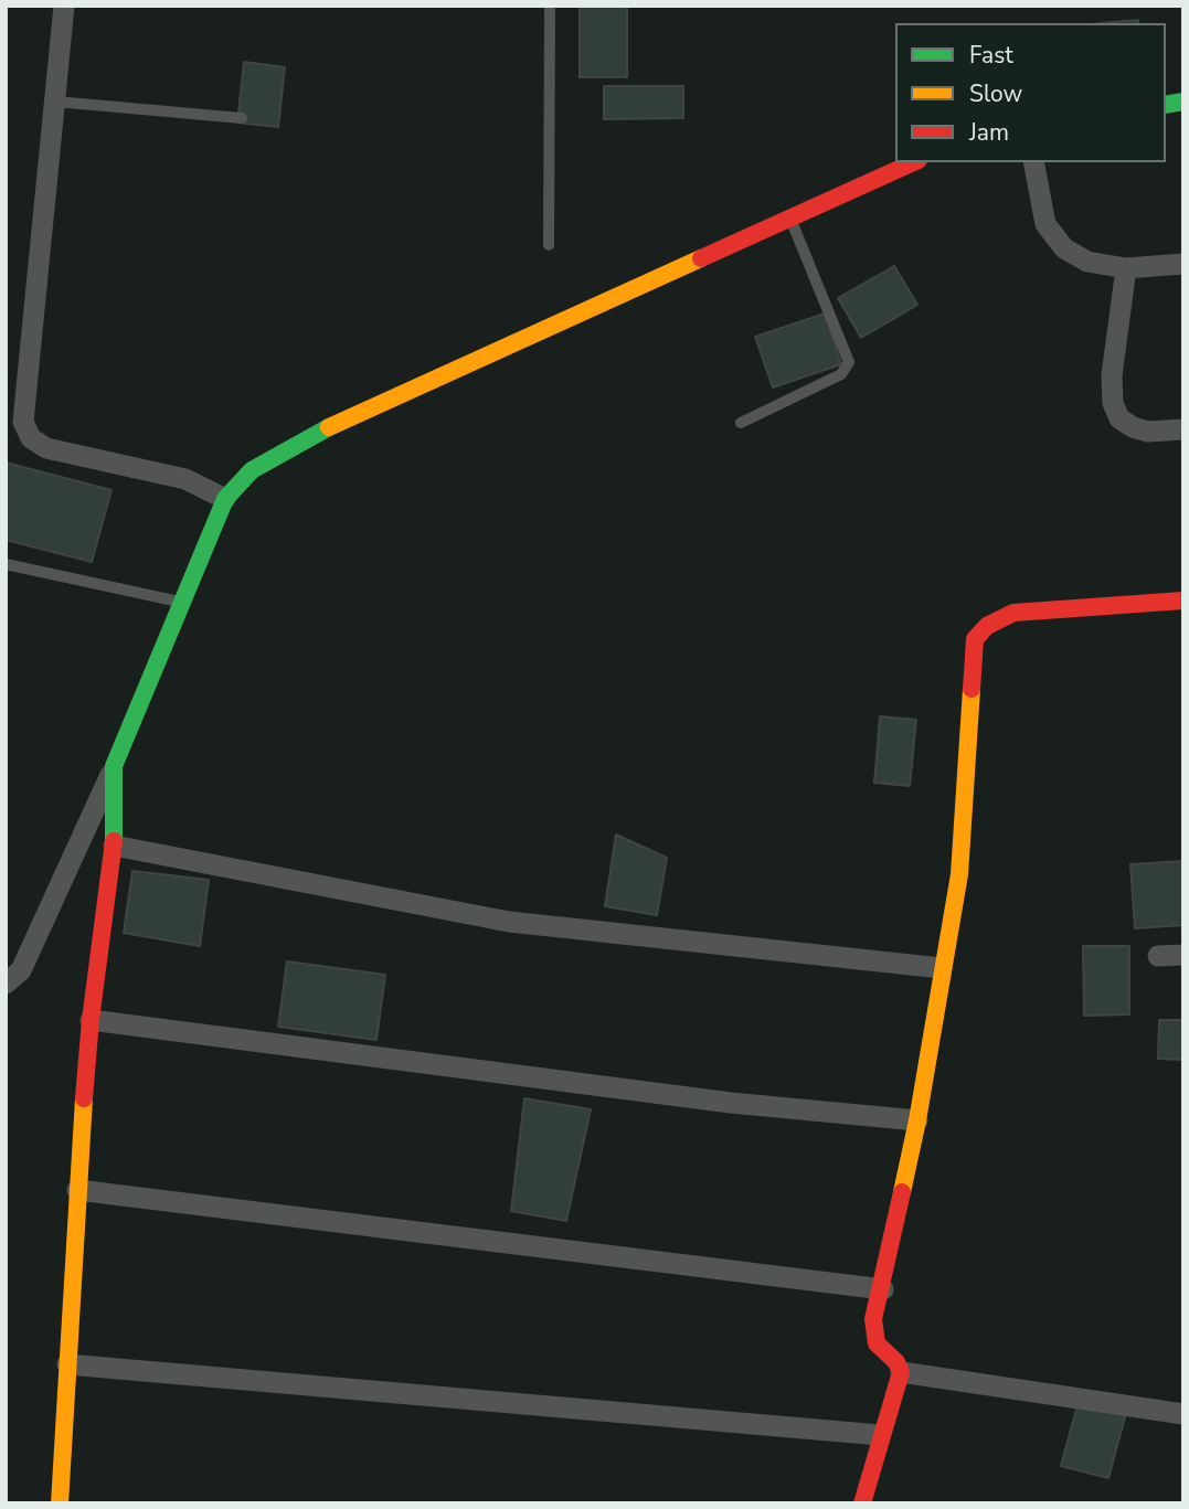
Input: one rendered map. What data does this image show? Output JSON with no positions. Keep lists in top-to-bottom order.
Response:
{
  "legend": ["Fast", "Slow", "Jam"]
}
